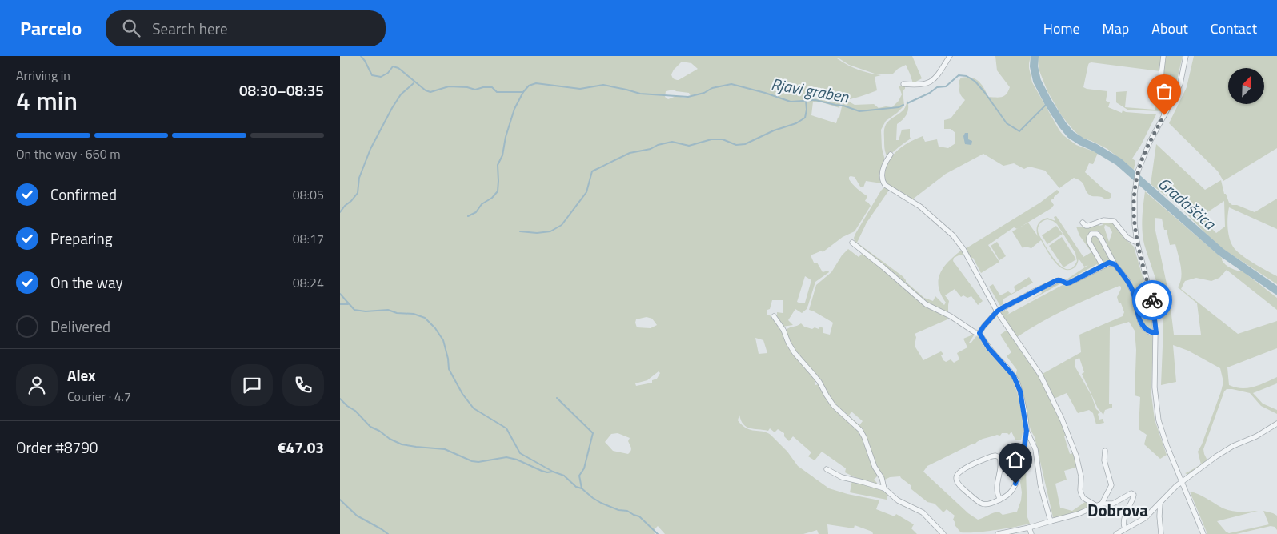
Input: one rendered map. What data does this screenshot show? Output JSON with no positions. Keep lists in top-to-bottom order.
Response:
{
  "districts": ["Dobrova"],
  "water": ["Rjavi graben", "Gradaščica"],
  "north": "top right",
  "page": {
    "header": "Parcelo",
    "search": "Search here",
    "nav": [
      "Home",
      "Map",
      "About",
      "Contact"
    ],
    "heading": ["4 min", "Arriving in", "08:30–08:35"],
    "panel": [
      "Alex",
      "Courier · 4.7",
      "Order #8790",
      "€47.03"
    ],
    "bar": "On the way · 660 m",
    "list": [
      ["Confirmed", "08:05"],
      ["Preparing", "08:17"],
      ["On the way", "08:24"],
      "Delivered"
    ]
  }
}
